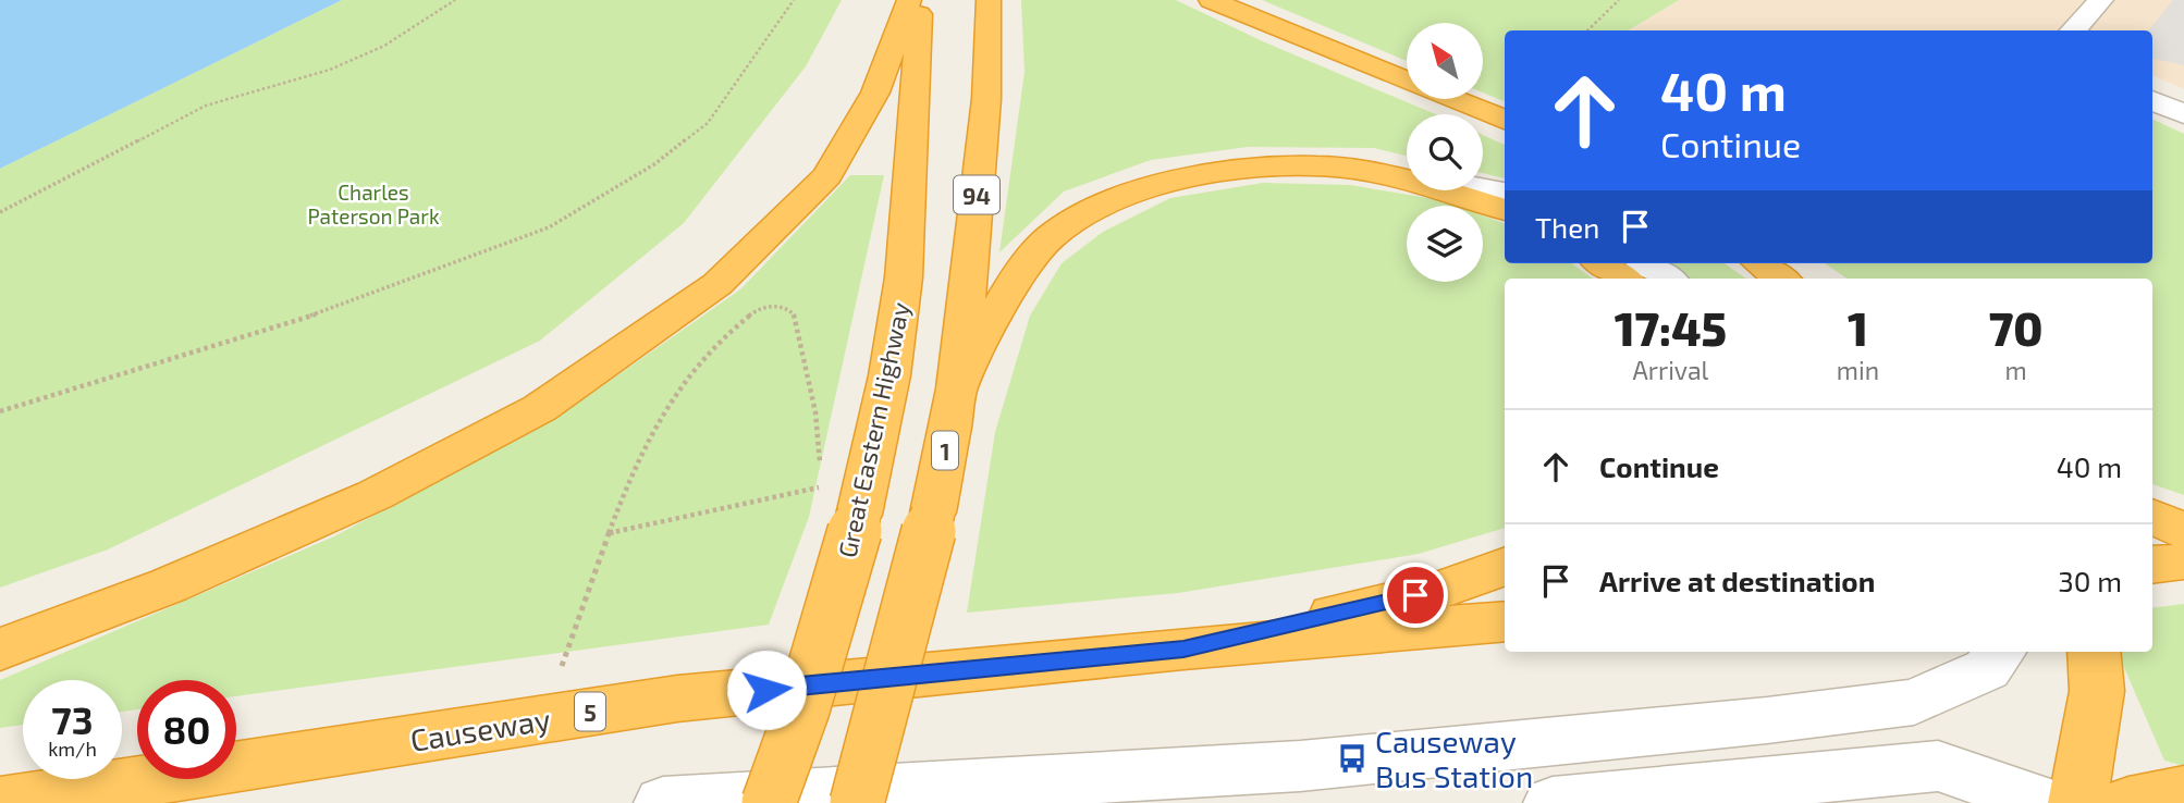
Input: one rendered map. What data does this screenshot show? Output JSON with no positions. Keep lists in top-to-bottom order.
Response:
{
  "streets": {
    "highway": [
      "94",
      "Great Eastern Highway",
      "1",
      "5",
      "Causeway"
    ]
  },
  "crossings": [
    ["94", "1"]
  ],
  "parks": ["Charles Paterson Park"],
  "places": {
    "bus stop": ["Causeway Bus Station"]
  },
  "north": "top left",
  "page": {
    "turn": ["40 m", "Continue"],
    "then": "Then",
    "eta": [
      "17:45",
      "Arrival",
      "1",
      "min",
      "70",
      "m"
    ],
    "list": [
      {
        "name": "Continue",
        "value": "40 m"
      },
      {
        "name": "Arrive at destination",
        "value": "30 m"
      }
    ],
    "speed": "73 km/h",
    "limit": "80"
  }
}
